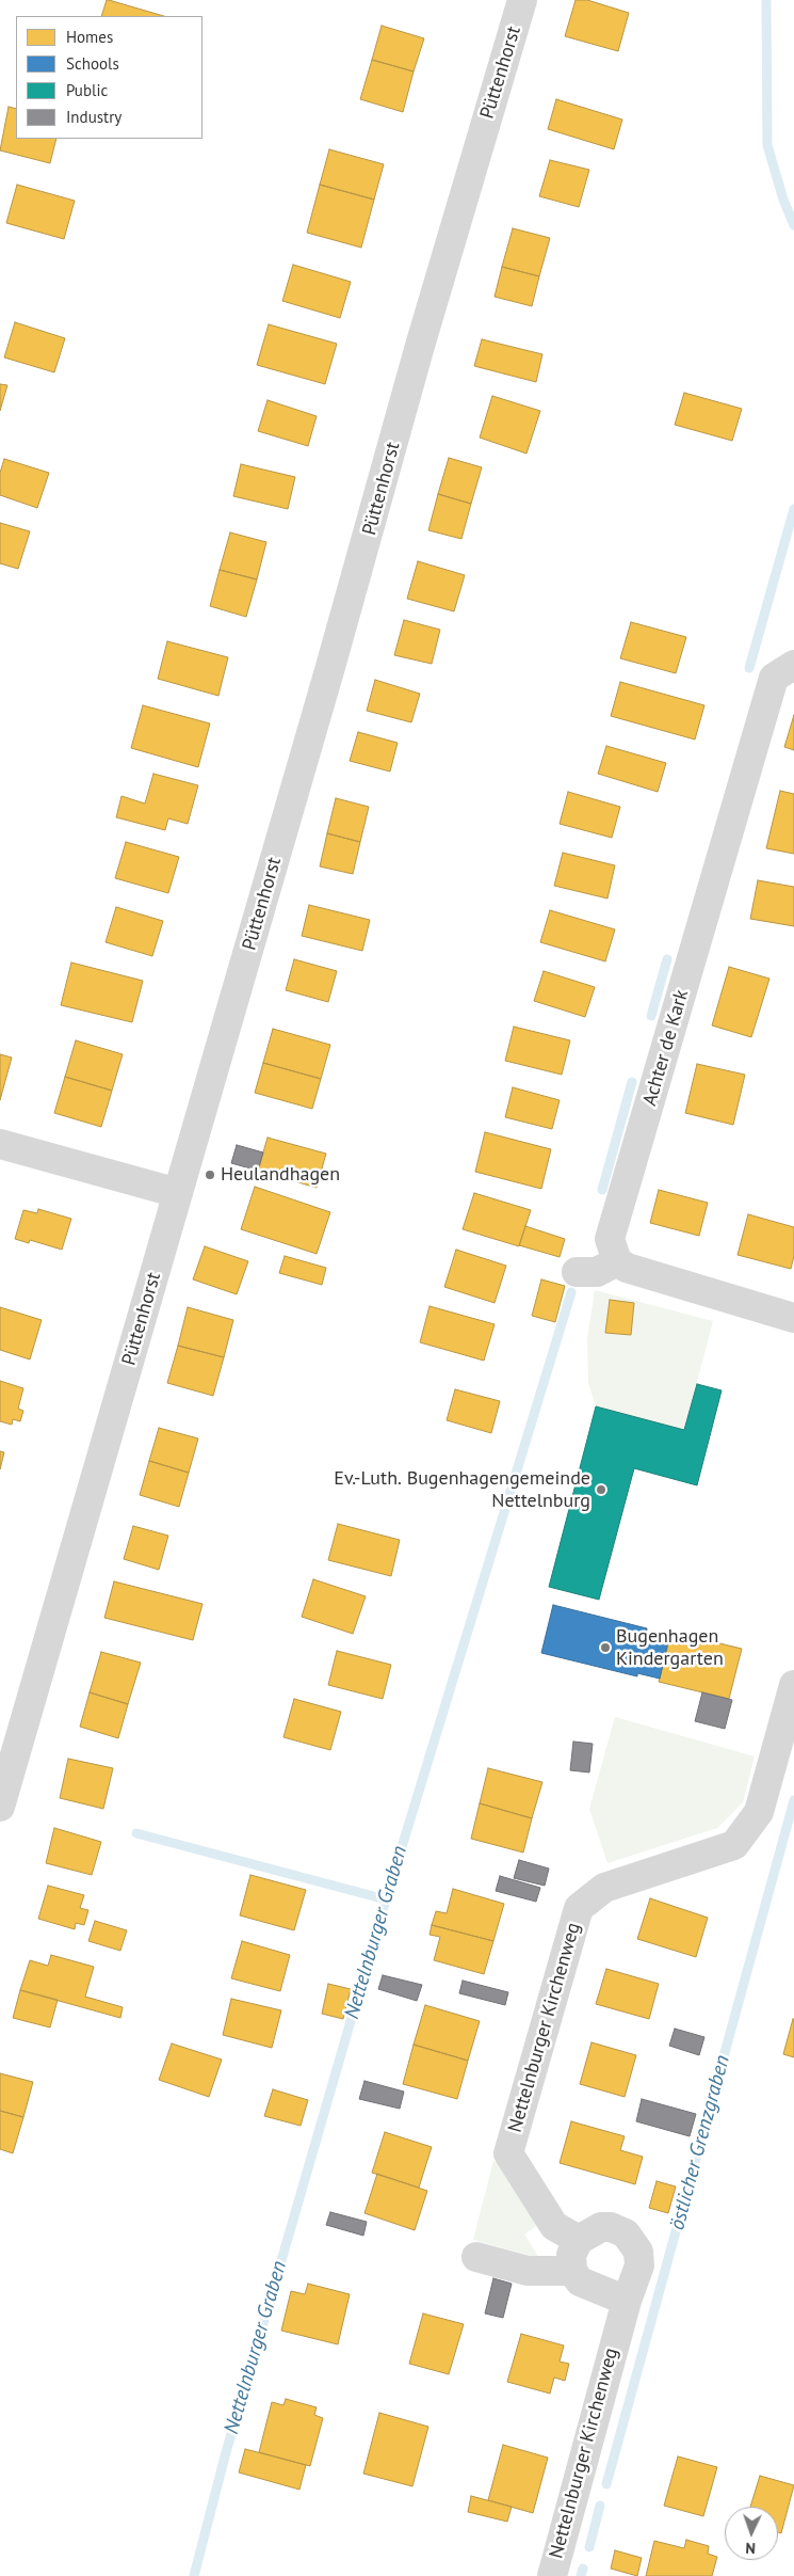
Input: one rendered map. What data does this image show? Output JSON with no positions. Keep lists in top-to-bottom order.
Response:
{
  "streets": {
    "street": ["Püttenhorst", "Achter de Kark", "Nettelnburger Kirchenweg"]
  },
  "water": ["Nettelnburger Graben", "östlicher Grenzgraben"],
  "places": ["Heulandhagen", "Ev.-Luth. Bugenhagengemeinde Nettelnburg", "Bugenhagen Kindergarten"],
  "legend": [
    "Homes",
    "Schools",
    "Public",
    "Industry"
  ],
  "north": "bottom"
}
